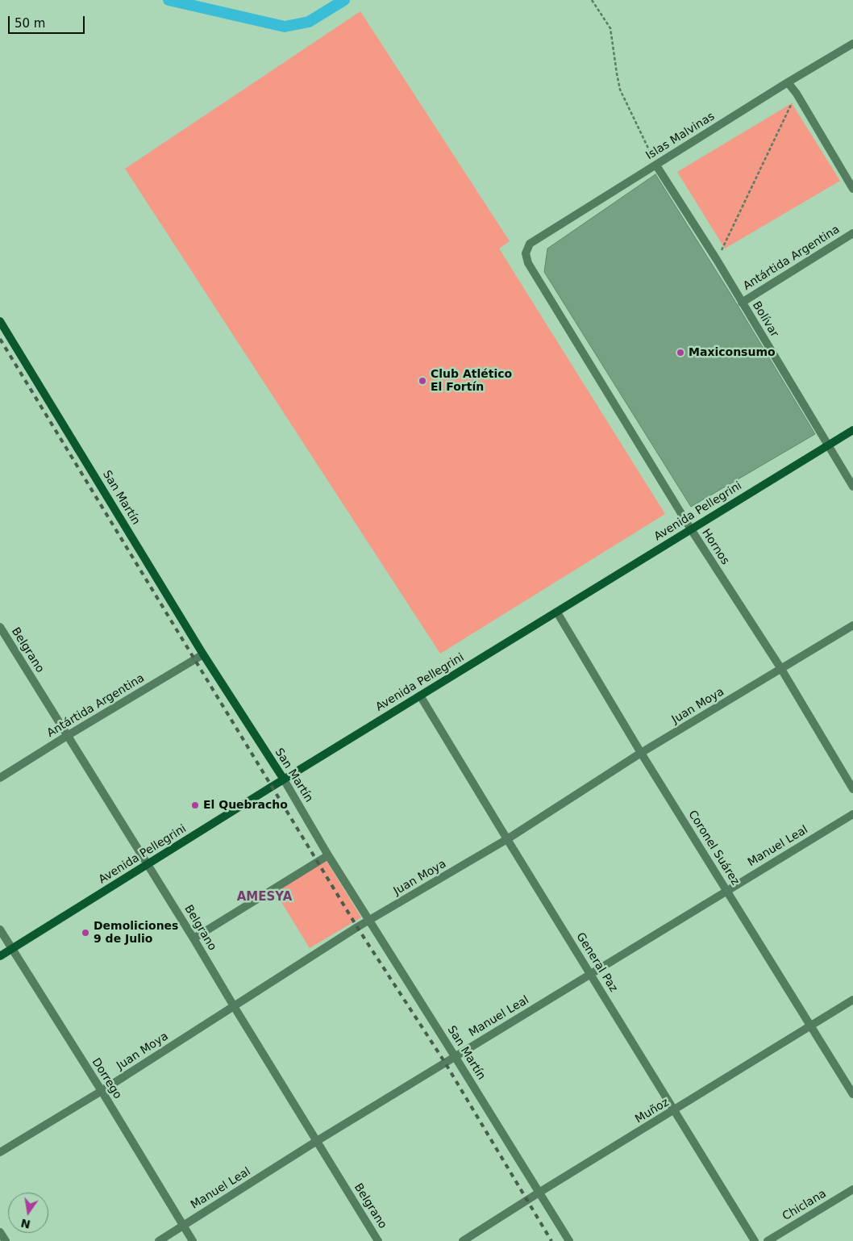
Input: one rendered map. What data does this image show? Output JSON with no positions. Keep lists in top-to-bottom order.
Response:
{
  "streets": {
    "main road": ["San Martín", "Avenida Pellegrini"],
    "street": [
      "Islas Malvinas",
      "Antártida Argentina",
      "Bolívar",
      "Hornos",
      "Belgrano",
      "Juan Moya",
      "Manuel Leal",
      "Coronel Suárez",
      "General Paz",
      "Dorrego",
      "Muñoz",
      "Chiclana"
    ]
  },
  "crossings": [
    ["Islas Malvinas", "Bolívar"],
    ["Islas Malvinas", "Hornos"],
    ["Antártida Argentina", "Bolívar"],
    ["Antártida Argentina", "San Martín"],
    ["Antártida Argentina", "Belgrano"],
    ["Bolívar", "Avenida Pellegrini"],
    ["San Martín", "Avenida Pellegrini"],
    ["San Martín", "Juan Moya"],
    ["San Martín", "Manuel Leal"],
    ["San Martín", "Muñoz"],
    ["Avenida Pellegrini", "Hornos"],
    ["Avenida Pellegrini", "Belgrano"],
    ["Avenida Pellegrini", "Coronel Suárez"],
    ["Avenida Pellegrini", "General Paz"],
    ["Avenida Pellegrini", "Dorrego"],
    ["Hornos", "Juan Moya"],
    ["Belgrano", "Juan Moya"],
    ["Belgrano", "Manuel Leal"],
    ["Juan Moya", "Coronel Suárez"],
    ["Juan Moya", "General Paz"],
    ["Juan Moya", "Dorrego"],
    ["Manuel Leal", "Coronel Suárez"],
    ["Manuel Leal", "General Paz"],
    ["Manuel Leal", "Dorrego"],
    ["Coronel Suárez", "Muñoz"],
    ["General Paz", "Muñoz"]
  ],
  "districts": ["AMESYA"],
  "places": [
    "Maxiconsumo",
    "Club Atlético El Fortín",
    "El Quebracho",
    "Demoliciones 9 de Julio"
  ],
  "scale_bar": "50 m",
  "north": "bottom"
}
